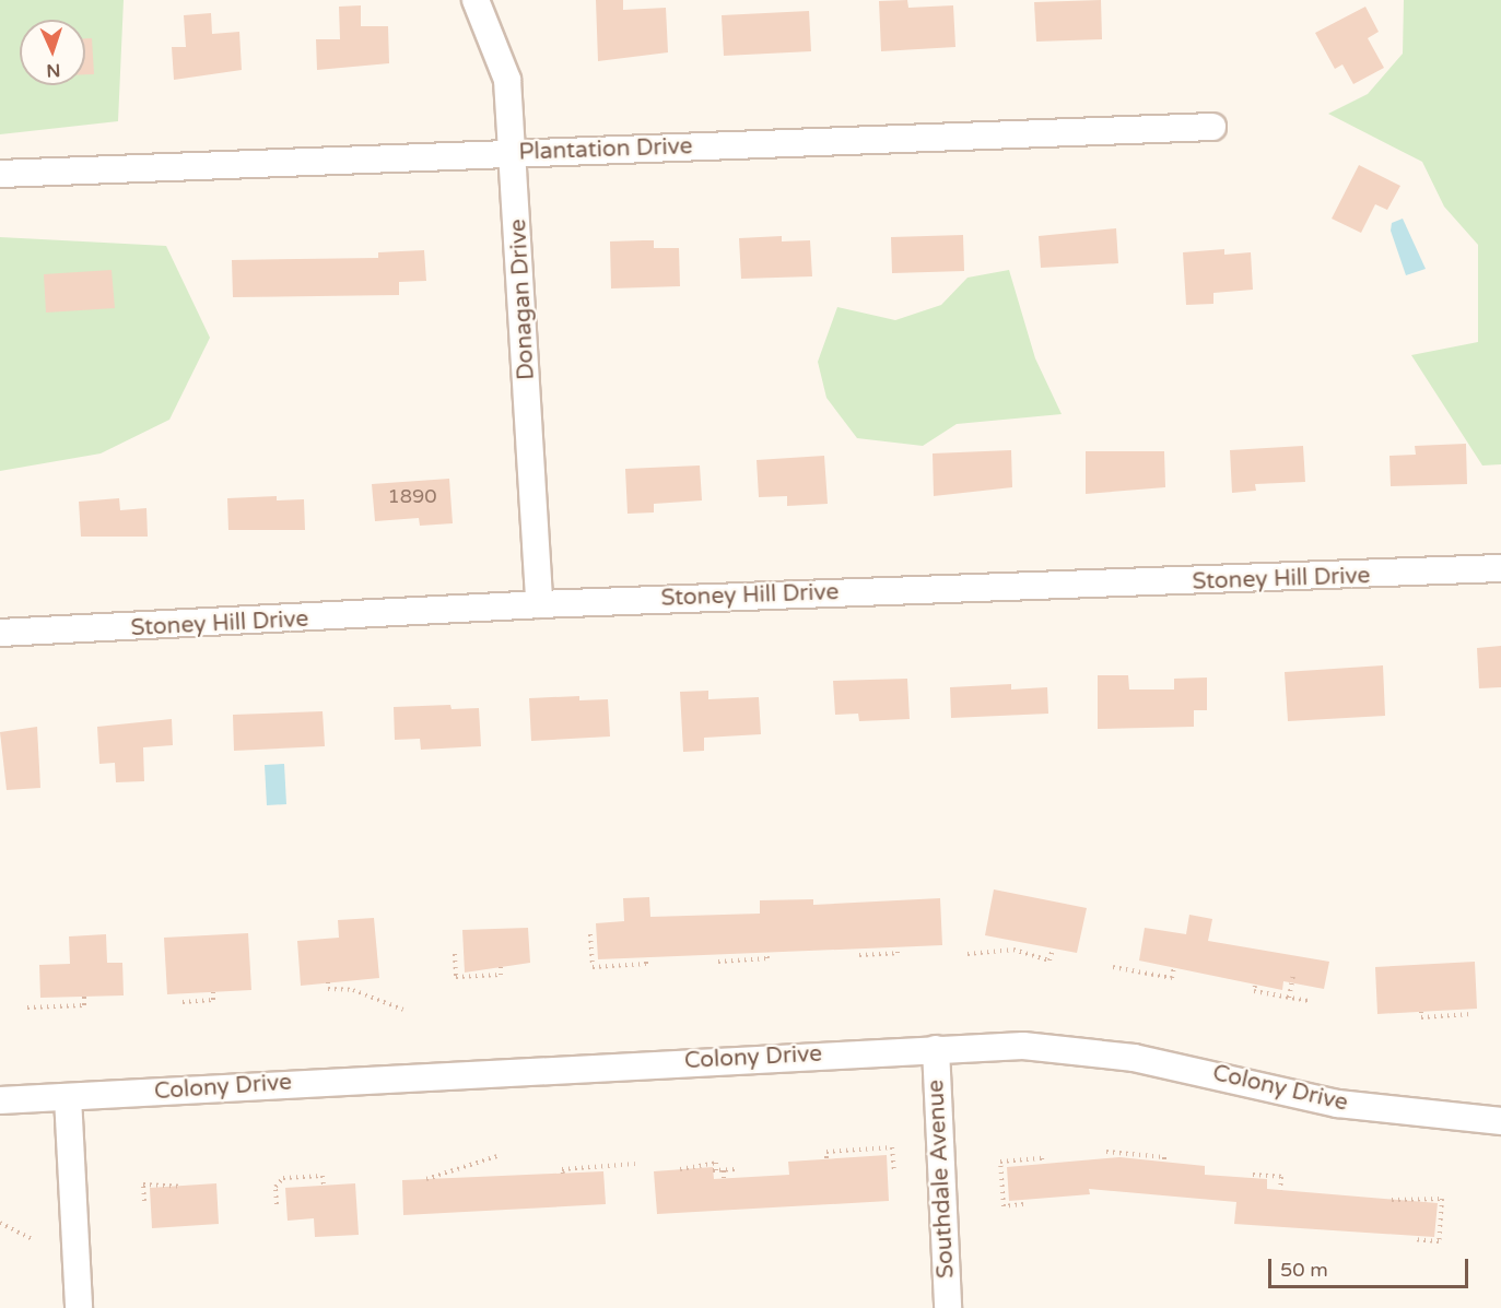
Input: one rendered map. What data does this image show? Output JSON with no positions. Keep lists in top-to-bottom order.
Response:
{
  "streets": {
    "street": [
      "Plantation Drive",
      "Donagan Drive",
      "Stoney Hill Drive",
      "Colony Drive",
      "Southdale Avenue"
    ]
  },
  "crossings": [
    ["Plantation Drive", "Donagan Drive"],
    ["Donagan Drive", "Stoney Hill Drive"],
    ["Colony Drive", "Southdale Avenue"]
  ],
  "house_numbers": ["1890"],
  "scale_bar": "50 m",
  "north": "bottom"
}
